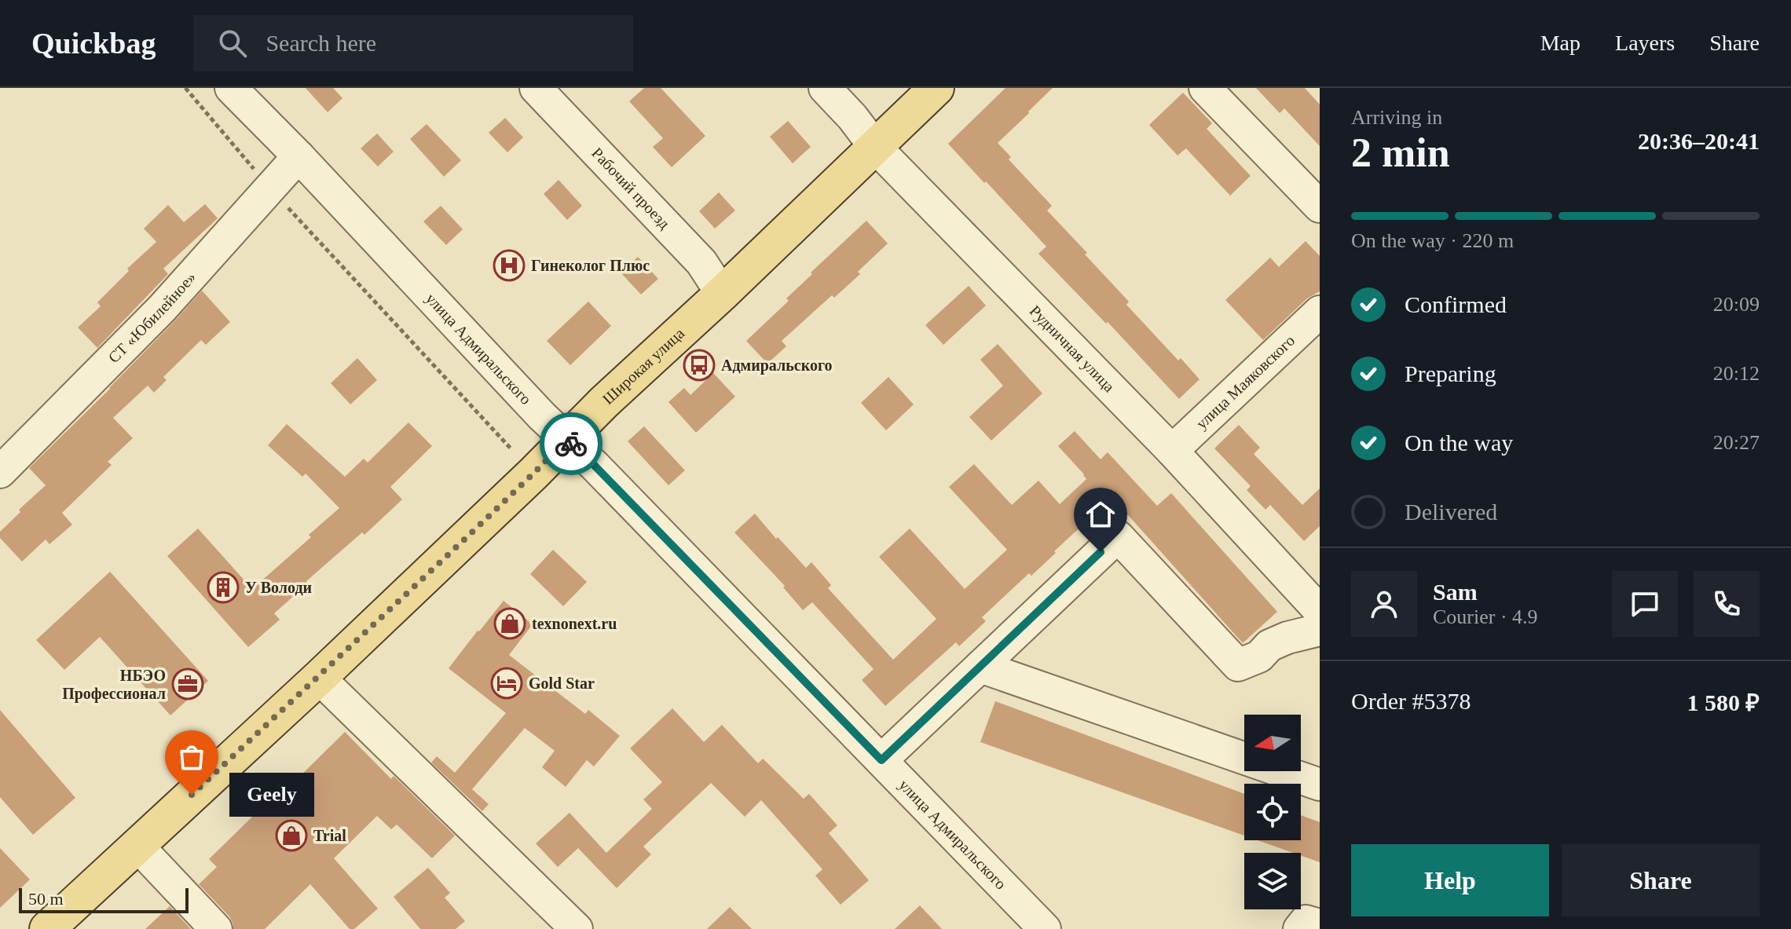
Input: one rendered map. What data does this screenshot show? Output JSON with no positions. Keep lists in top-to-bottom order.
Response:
{
  "streets": {
    "main road": ["Широкая улица"],
    "street": [
      "Рабочий проезд",
      "СТ «Юбилейное»",
      "улица Адмиральского",
      "Рудничная улица",
      "улица Маяковского"
    ]
  },
  "crossings": [
    ["Рабочий проезд", "Широкая улица"],
    ["СТ «Юбилейное»", "улица Адмиральского"],
    ["улица Адмиральского", "Широкая улица"],
    ["Рудничная улица", "Широкая улица"],
    ["Рудничная улица", "улица Маяковского"]
  ],
  "places": {
    "hospital": ["Гинеколог Плюс"],
    "bus stop": ["Адмиральского"],
    "building": ["У Володи"],
    "shop": ["texnonext.ru", "Trial"],
    "hotel": ["Gold Star"],
    "office": ["НБЭО Профессионал"],
    "other": ["Geely"]
  },
  "scale_bar": "50 m",
  "north": "left",
  "page": {
    "header": "Quickbag",
    "search": "Search here",
    "nav": ["Map", "Layers", "Share"],
    "heading": ["2 min", "Arriving in", "20:36–20:41"],
    "panel": [
      "Sam",
      "Courier · 4.9",
      "Order #5378",
      "1 580 ₽"
    ],
    "bar": "On the way · 220 m",
    "list": [
      ["Confirmed", "20:09"],
      ["Preparing", "20:12"],
      ["On the way", "20:27"],
      "Delivered"
    ],
    "bubble": "Geely",
    "buttons": ["Help", "Share"],
    "scale": "50 m"
  }
}
